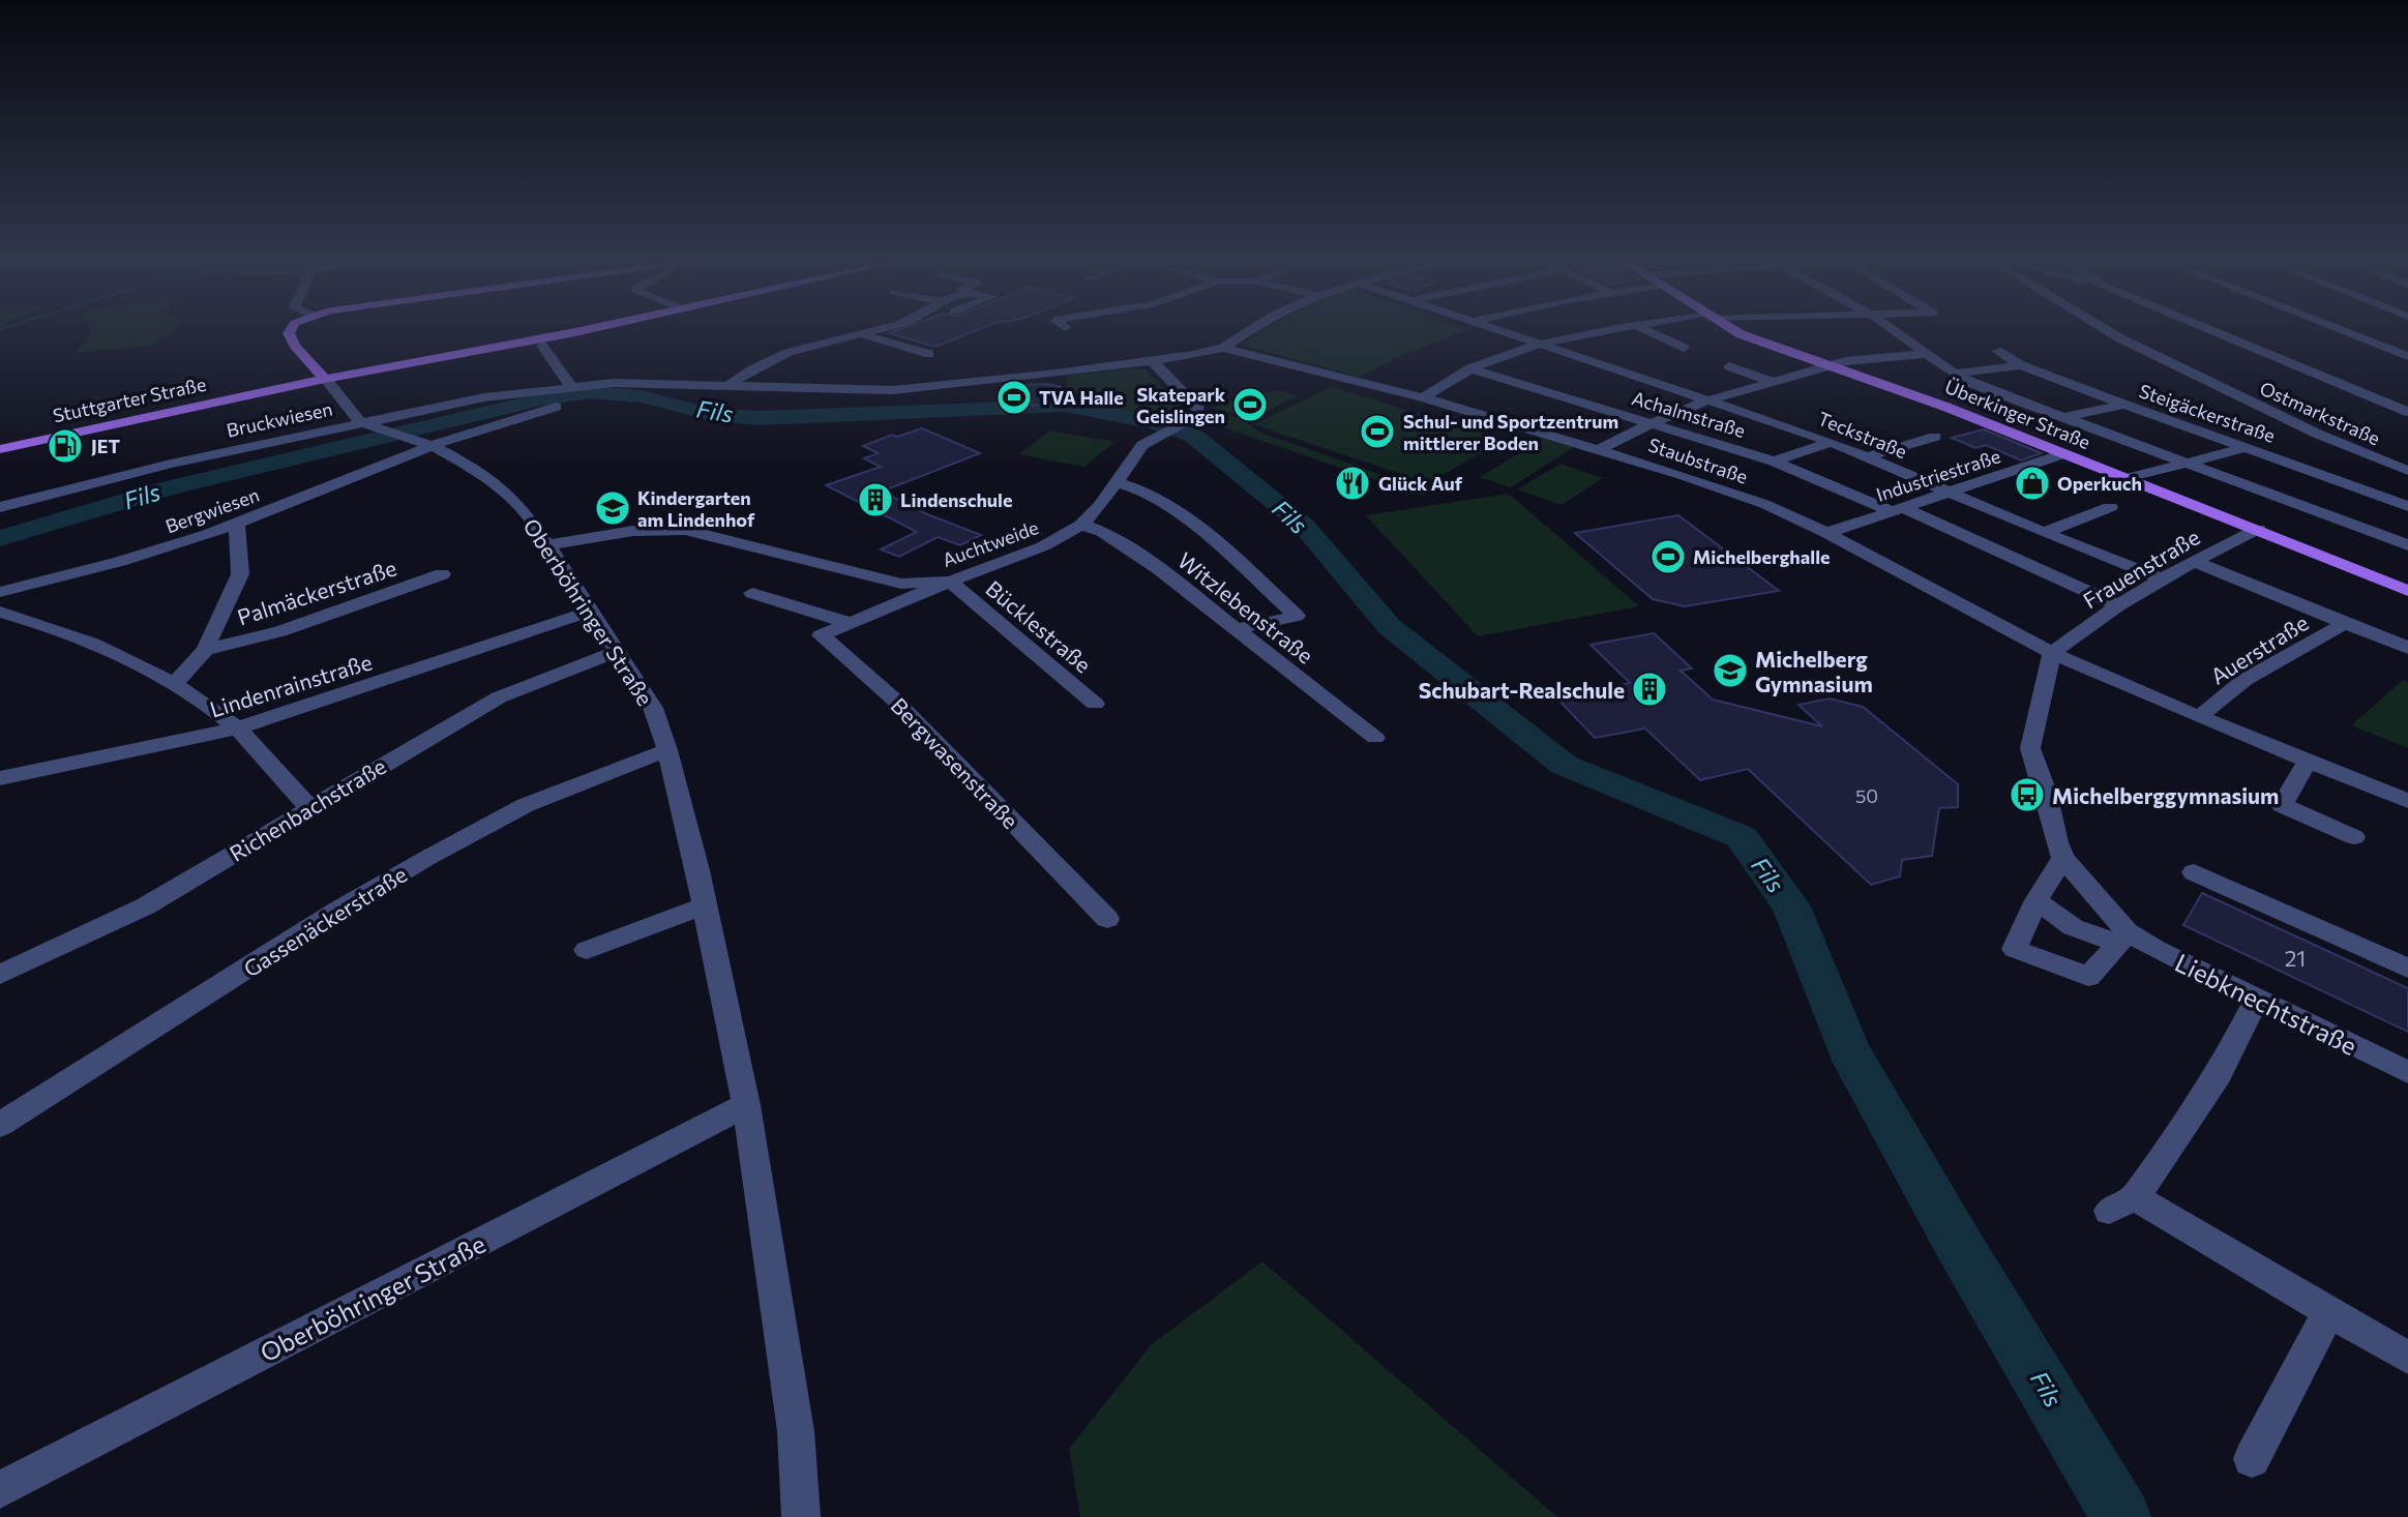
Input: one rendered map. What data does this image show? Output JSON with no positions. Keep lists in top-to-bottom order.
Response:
{
  "streets": {
    "main road": ["Stuttgarter Straße", "Überkinger Straße"],
    "street": [
      "Steigäckerstraße",
      "Ostmarkstraße",
      "Achalmstraße",
      "Bruckwiesen",
      "Teckstraße",
      "Staubstraße",
      "Industriestraße",
      "Bergwiesen",
      "Auchtweide",
      "Frauenstraße",
      "Palmäckerstraße",
      "Witzlebenstraße",
      "Oberböhringer Straße",
      "Bücklestraße",
      "Auerstraße",
      "Lindenrainstraße",
      "Bergwasenstraße",
      "Richenbachstraße",
      "Gassenäckerstraße",
      "Liebknechtstraße"
    ]
  },
  "crossings": [
    ["Achalmstraße", "Industriestraße"],
    ["Achalmstraße", "Frauenstraße"],
    ["Überkinger Straße", "Industriestraße"],
    ["Überkinger Straße", "Frauenstraße"],
    ["Bruckwiesen", "Staubstraße"],
    ["Bruckwiesen", "Auchtweide"],
    ["Bruckwiesen", "Oberböhringer Straße"],
    ["Teckstraße", "Industriestraße"],
    ["Teckstraße", "Frauenstraße"],
    ["Staubstraße", "Industriestraße"],
    ["Staubstraße", "Frauenstraße"],
    ["Staubstraße", "Auerstraße"],
    ["Bergwiesen", "Oberböhringer Straße"],
    ["Auchtweide", "Witzlebenstraße"],
    ["Auchtweide", "Oberböhringer Straße"],
    ["Auchtweide", "Bücklestraße"],
    ["Auchtweide", "Bergwasenstraße"],
    ["Frauenstraße", "Auerstraße"],
    ["Oberböhringer Straße", "Lindenrainstraße"],
    ["Oberböhringer Straße", "Richenbachstraße"],
    ["Oberböhringer Straße", "Gassenäckerstraße"],
    ["Bücklestraße", "Bergwasenstraße"]
  ],
  "water": ["Fils"],
  "places": {
    "sports": [
      "TVA Halle",
      "Skatepark Geislingen",
      "Schul- und Sportzentrum mittlerer Boden",
      "Michelberghalle"
    ],
    "fuel station": ["JET"],
    "restaurant": ["Glück Auf"],
    "shop": ["Operkuch"],
    "building": ["Lindenschule", "Schubart-Realschule"],
    "school or university": ["Kindergarten am Lindenhof", "Michelberg Gymnasium"],
    "bus stop": ["Michelberggymnasium"]
  },
  "house_numbers": ["50", "21"]
}
